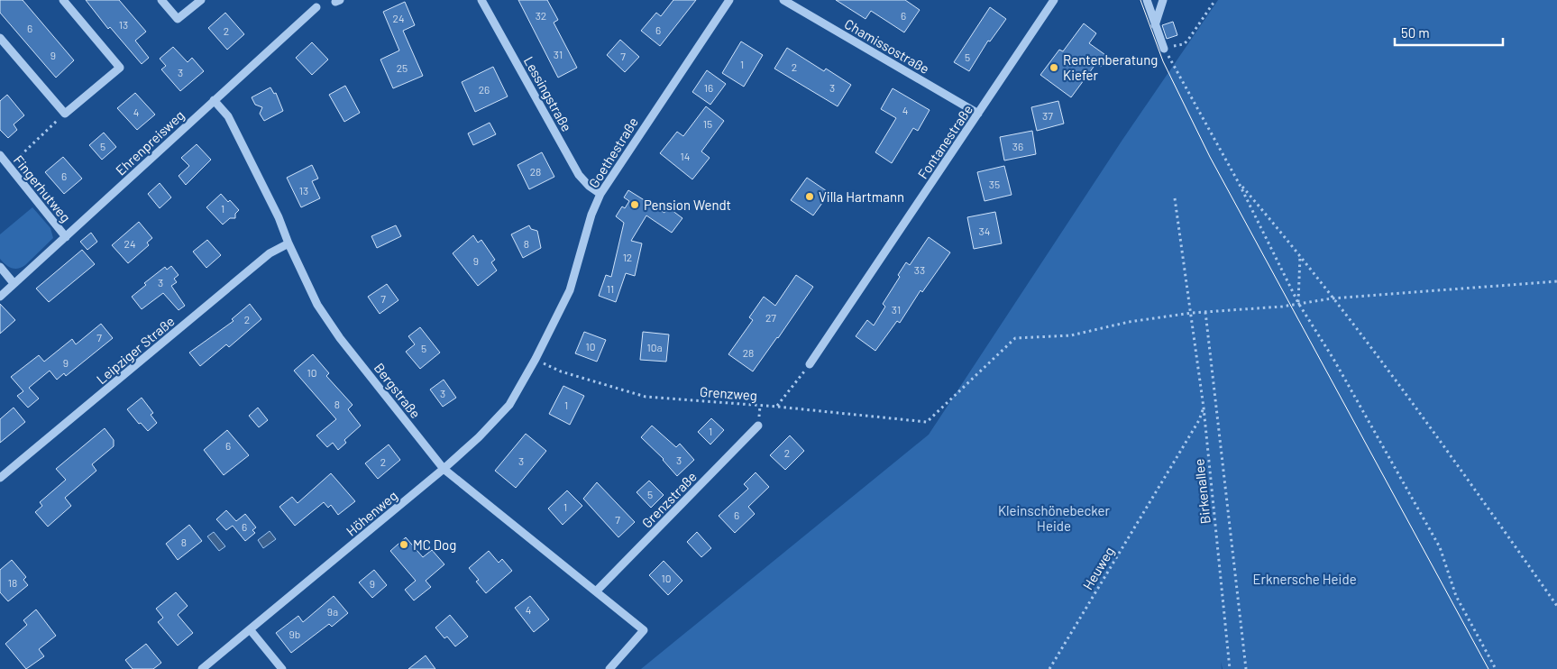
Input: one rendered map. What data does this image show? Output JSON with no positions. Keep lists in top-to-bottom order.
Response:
{
  "streets": {
    "street": [
      "Chamissostraße",
      "Lessingstraße",
      "Fontanestraße",
      "Ehrenpreisweg",
      "Goethestraße",
      "Fingerhutweg",
      "Leipziger Straße",
      "Bergstraße",
      "Grenzstraße",
      "Höhenweg"
    ],
    "path": ["Grenzweg", "Birkenallee", "Heuweg"]
  },
  "crossings": [
    ["Chamissostraße", "Fontanestraße"],
    ["Lessingstraße", "Goethestraße"],
    ["Ehrenpreisweg", "Fingerhutweg"],
    ["Ehrenpreisweg", "Bergstraße"],
    ["Goethestraße", "Grenzweg"],
    ["Goethestraße", "Höhenweg"],
    ["Leipziger Straße", "Bergstraße"],
    ["Bergstraße", "Grenzstraße"],
    ["Bergstraße", "Höhenweg"],
    ["Grenzweg", "Birkenallee"],
    ["Grenzweg", "Höhenweg"],
    ["Birkenallee", "Heuweg"]
  ],
  "parks": ["Kleinschönebecker Heide", "Erknersche Heide"],
  "places": [
    "Rentenberatung Kiefer",
    "Villa Hartmann",
    "Pension Wendt",
    "MC Dog"
  ],
  "house_numbers": [
    "32",
    "6",
    "24",
    "13",
    "6",
    "6",
    "2",
    "31",
    "9",
    "7",
    "5",
    "1",
    "2",
    "25",
    "3",
    "16",
    "3",
    "26",
    "4",
    "4",
    "37",
    "15",
    "5",
    "36",
    "14",
    "28",
    "6",
    "35",
    "13",
    "1",
    "34",
    "24",
    "8",
    "12",
    "9",
    "33",
    "3",
    "11",
    "7",
    "31",
    "27",
    "2",
    "7",
    "10",
    "10a",
    "5",
    "28",
    "9",
    "10",
    "3",
    "8",
    "1",
    "1",
    "6",
    "2",
    "3",
    "3",
    "2",
    "5",
    "1",
    "6",
    "7",
    "6",
    "8",
    "10",
    "18",
    "9",
    "4",
    "9a",
    "9b"
  ],
  "scale_bar": "50 m"
}
